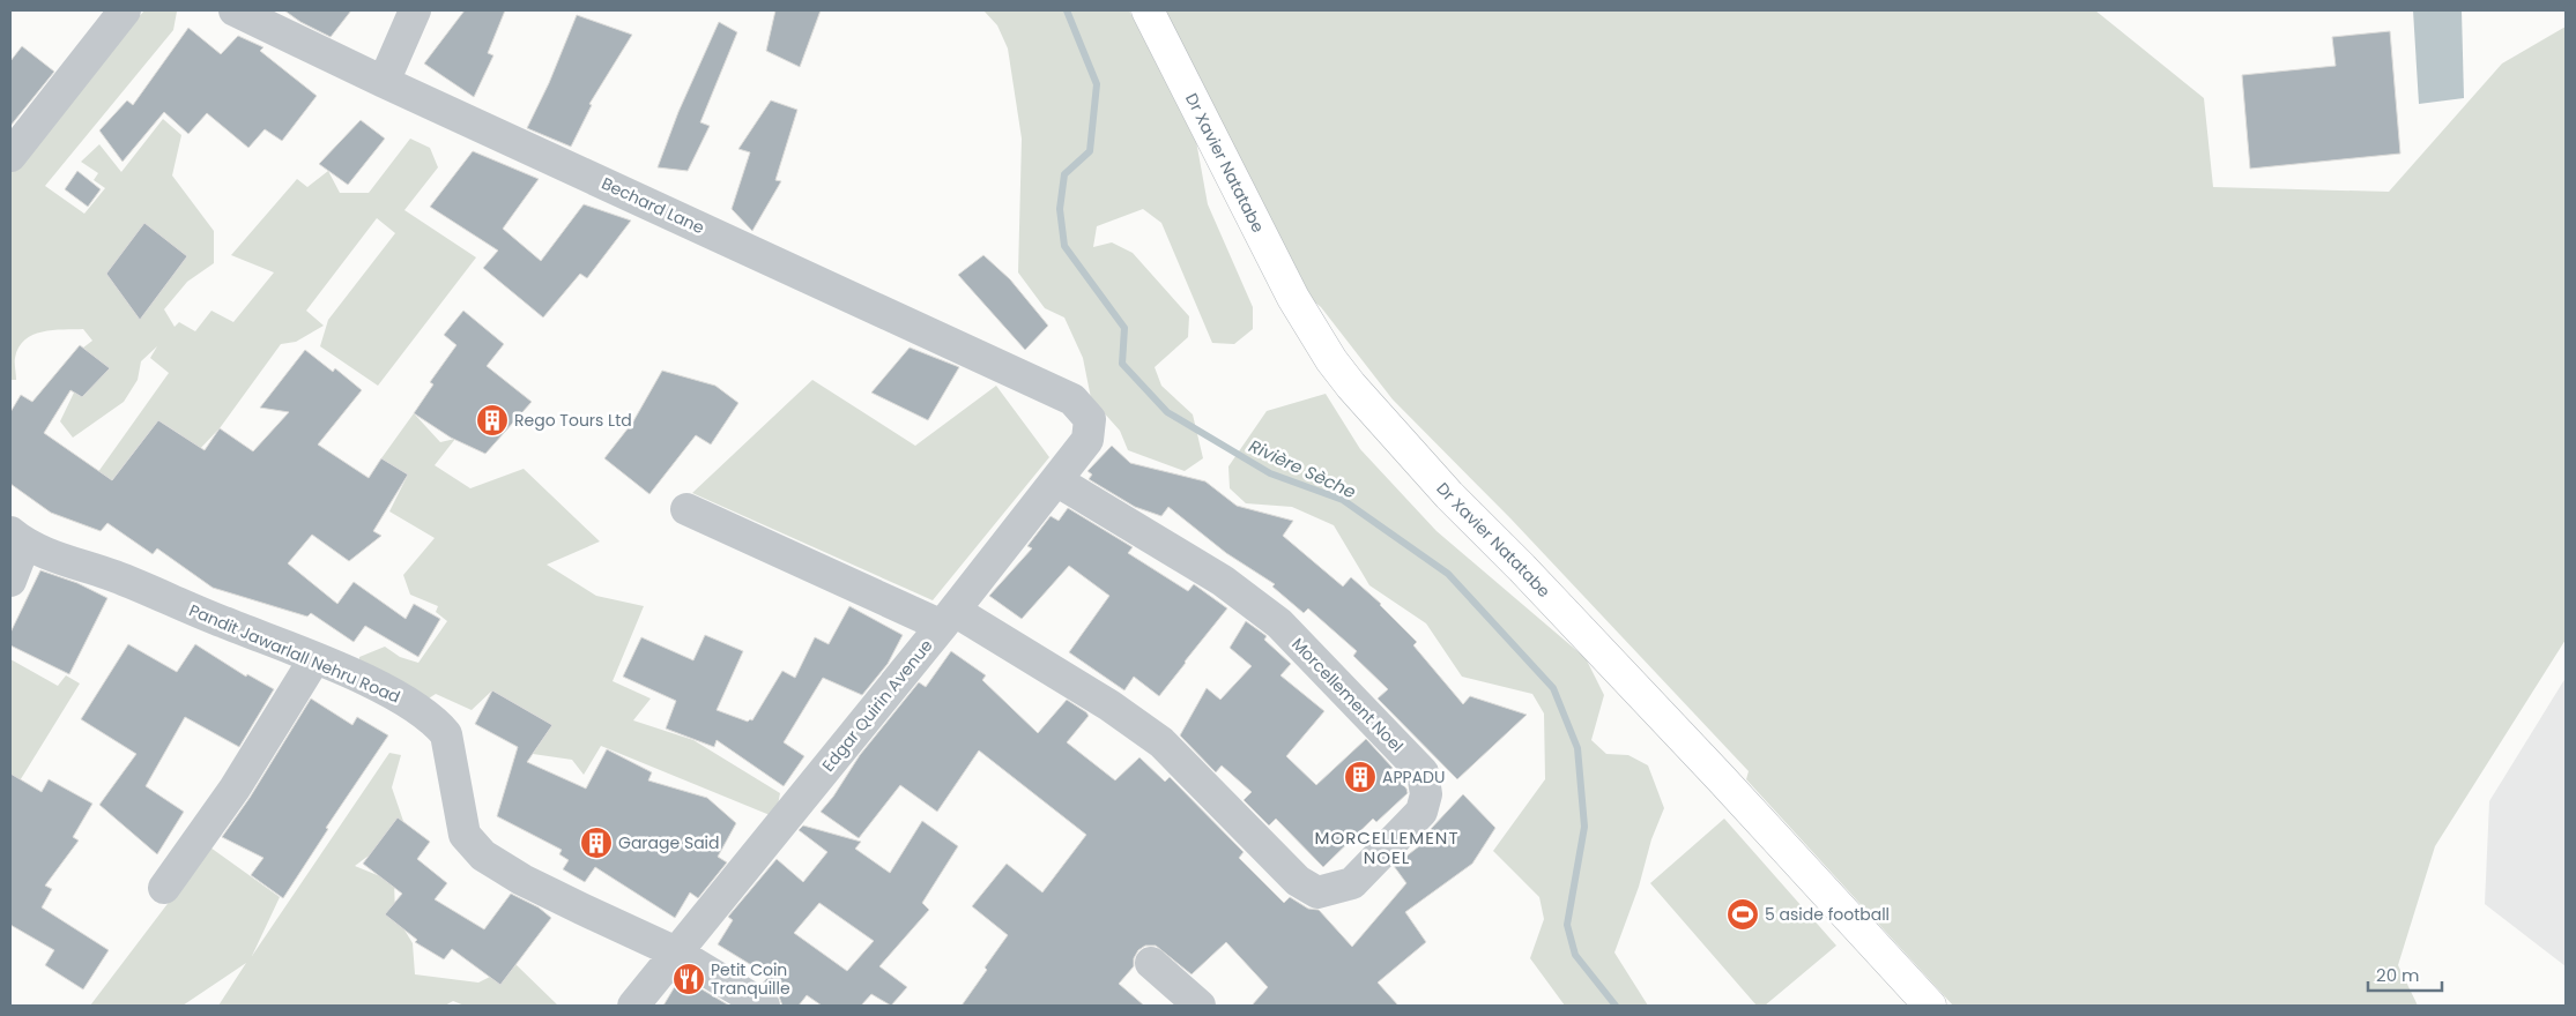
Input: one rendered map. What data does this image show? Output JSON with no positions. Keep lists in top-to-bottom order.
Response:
{
  "streets": {
    "main road": ["Dr Xavier Natatabe"],
    "street": [
      "Bechard Lane",
      "Pandit Jawarlall Nehru Road",
      "Morcellement Noel",
      "Edgar Quirin Avenue"
    ]
  },
  "crossings": [
    ["Bechard Lane", "Edgar Quirin Avenue"],
    ["Pandit Jawarlall Nehru Road", "Edgar Quirin Avenue"],
    ["Morcellement Noel", "Edgar Quirin Avenue"]
  ],
  "districts": ["MORCELLEMENT NOEL"],
  "water": ["Rivière Sèche"],
  "places": {
    "building": ["Rego Tours Ltd", "APPADU", "Garage Said"],
    "sports": ["5 aside football"],
    "restaurant": ["Petit Coin Tranquille"]
  },
  "scale_bar": "20 m"
}
